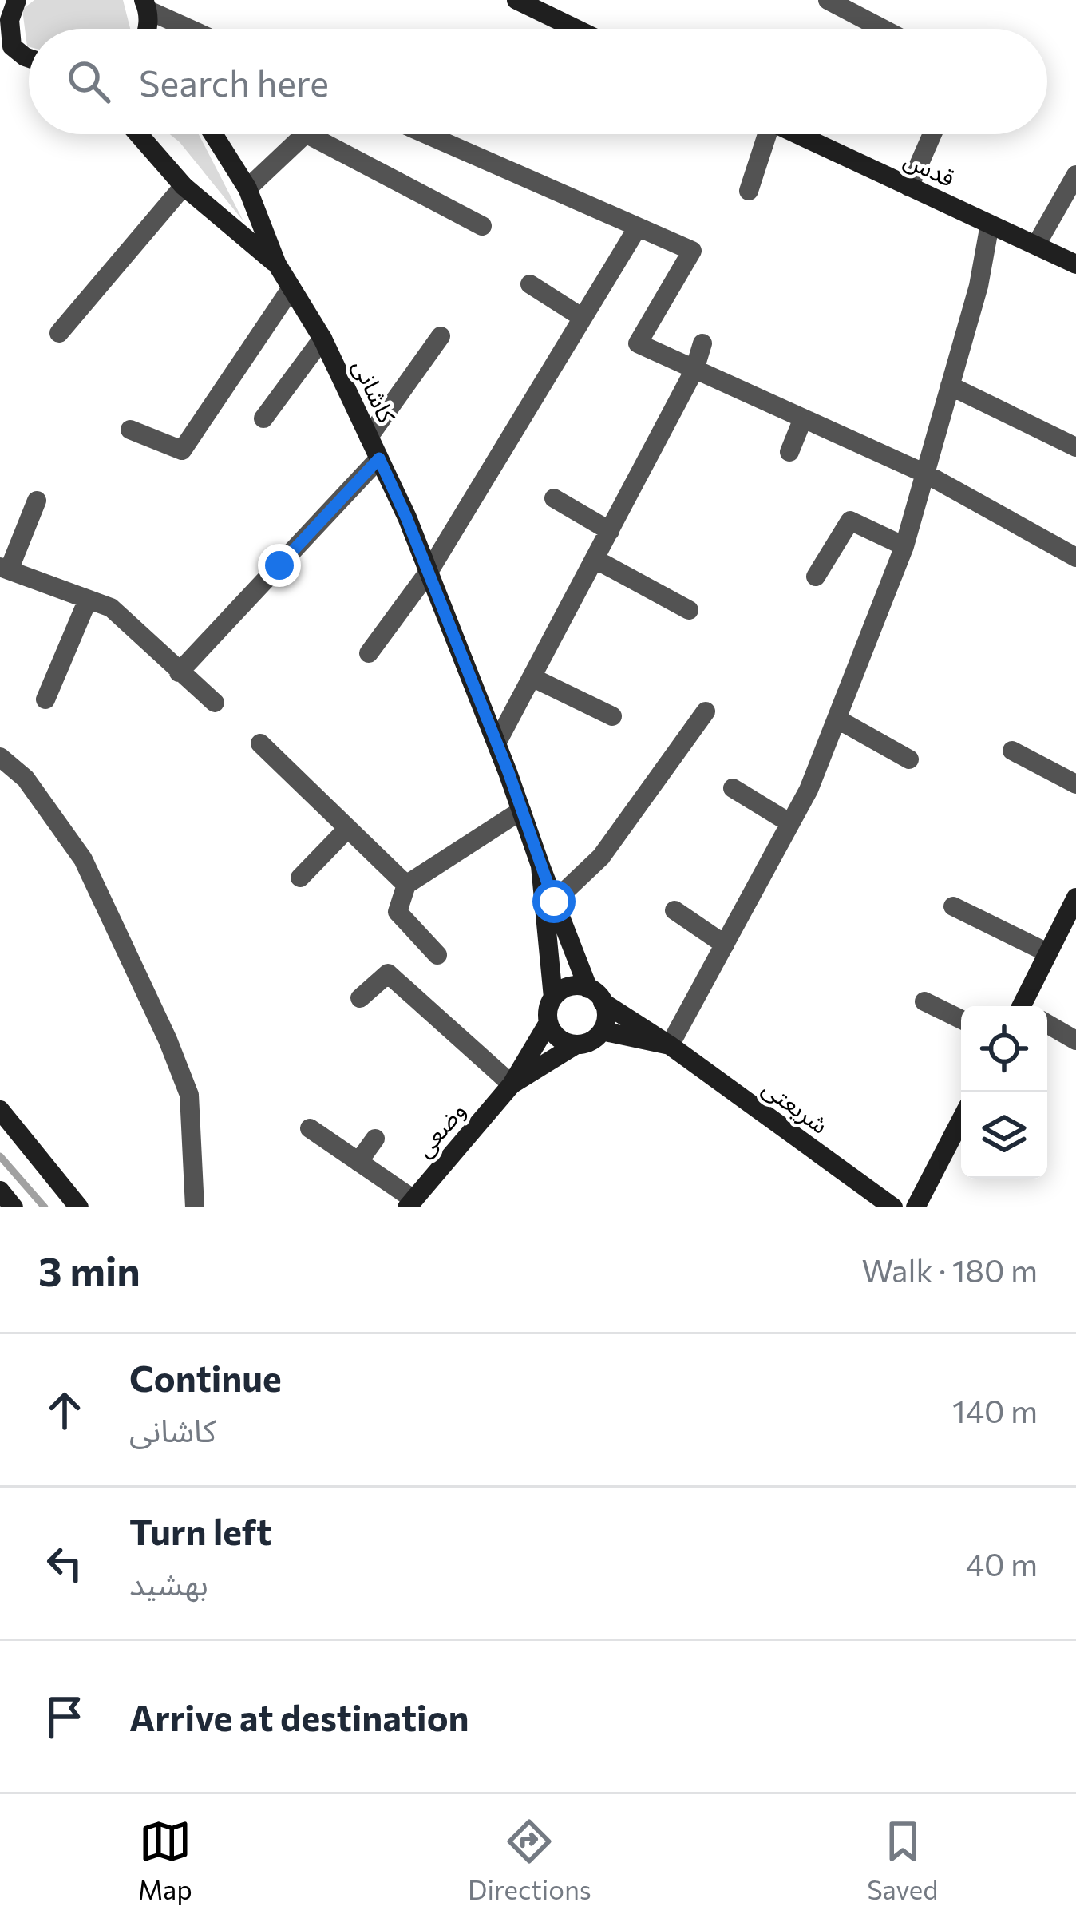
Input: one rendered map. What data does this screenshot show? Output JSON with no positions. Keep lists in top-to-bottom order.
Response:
{
  "streets": {
    "street": [
      "قدس",
      "کاشانی",
      "شریعتی",
      "وضعی"
    ]
  },
  "page": {
    "search": "Search here",
    "heading": ["3 min", "Walk · 180 m"],
    "list": [
      ["Continue", "کاشانی", "140 m"],
      ["Turn left", "بهشید", "40 m"],
      "Arrive at destination"
    ],
    "nav": ["Map", "Directions", "Saved"]
  }
}
